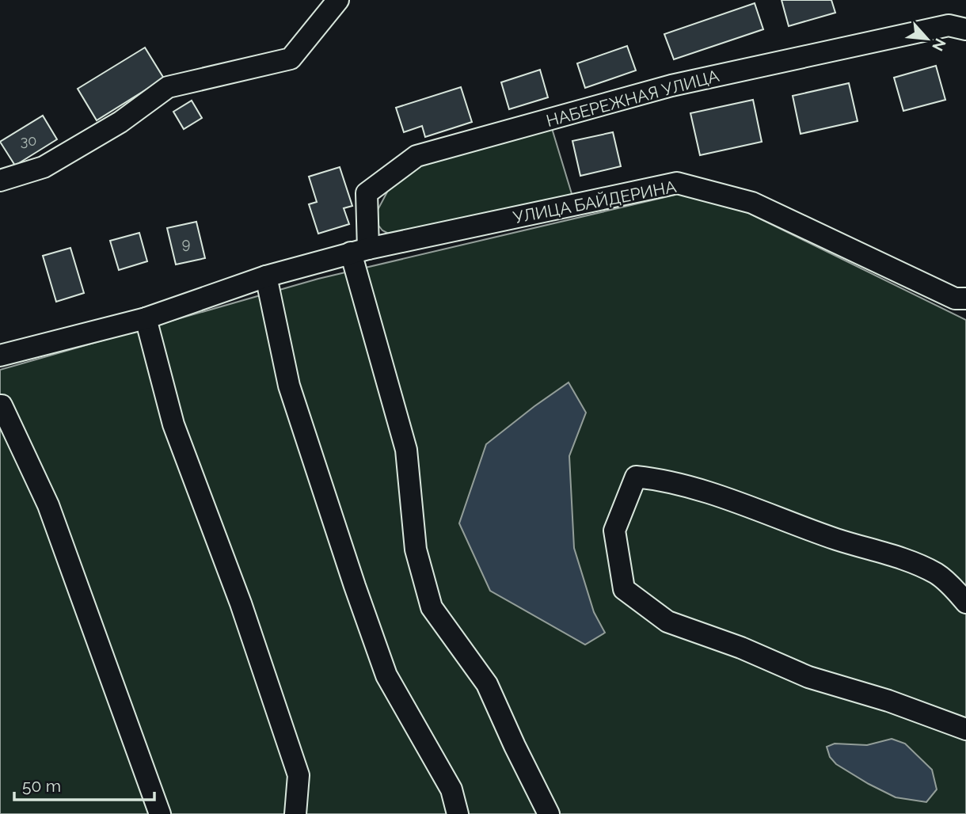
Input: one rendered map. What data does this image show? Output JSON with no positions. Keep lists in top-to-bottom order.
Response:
{
  "streets": {
    "street": ["НАБЕРЕЖНАЯ УЛИЦА", "УЛИЦА БАЙДЕРИНА"]
  },
  "crossings": [
    ["НАБЕРЕЖНАЯ УЛИЦА", "УЛИЦА БАЙДЕРИНА"]
  ],
  "house_numbers": ["30", "9"],
  "scale_bar": "50 m",
  "north": "bottom right"
}
